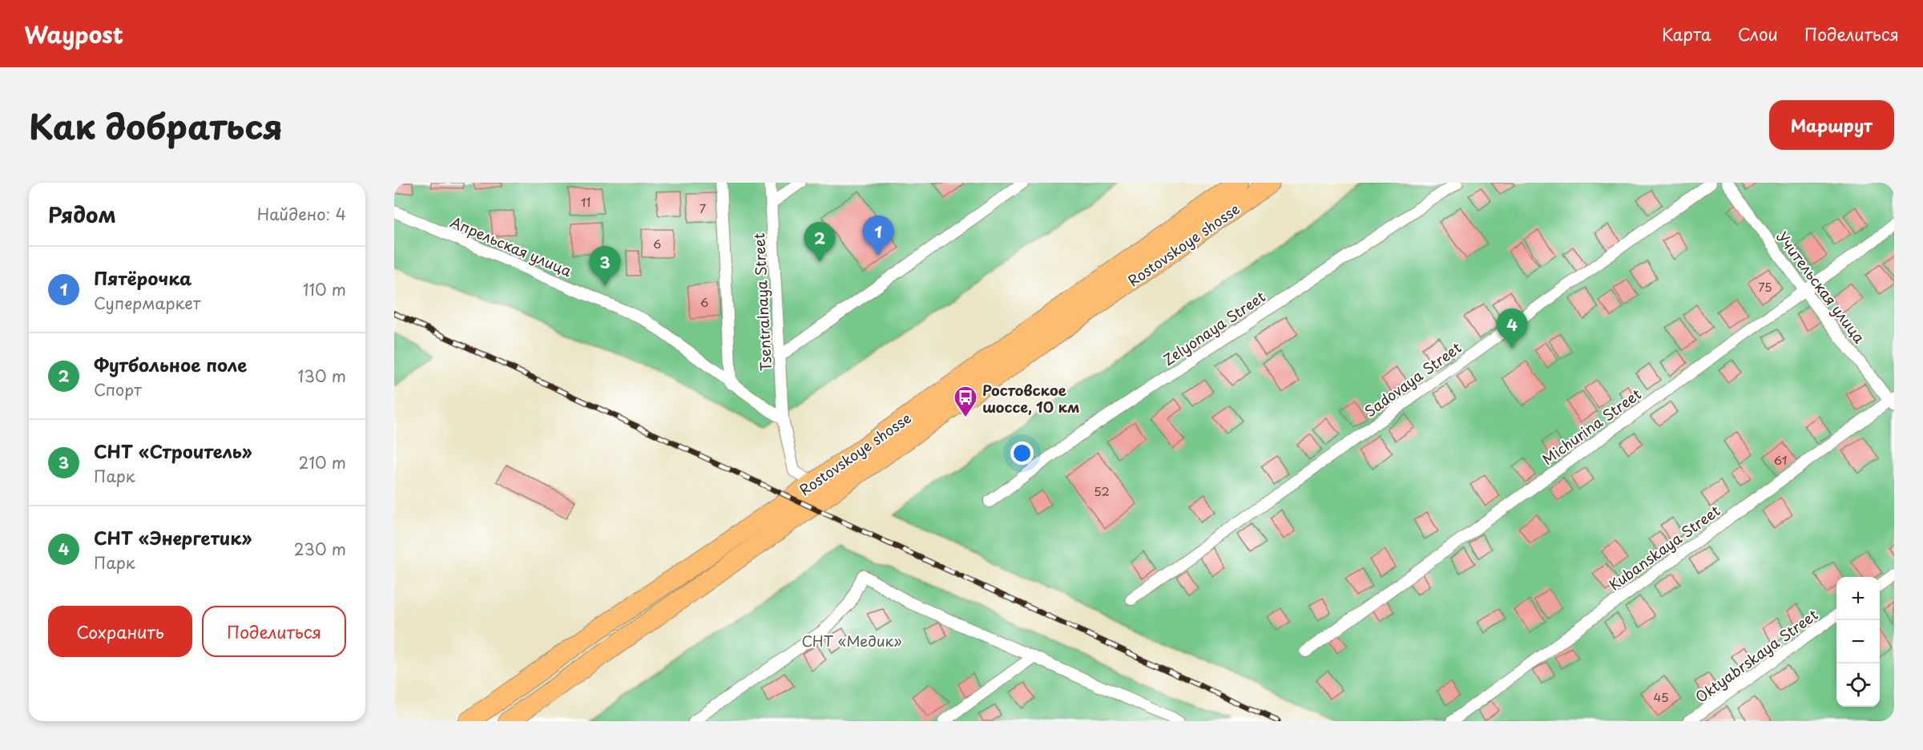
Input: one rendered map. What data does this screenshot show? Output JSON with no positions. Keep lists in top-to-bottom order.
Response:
{
  "streets": {
    "highway": ["Rostovskoye shosse"],
    "street": [
      "Апрельская улица",
      "Учительская улица",
      "Tsentralnaya Street",
      "Zelyonaya Street",
      "Sadovaya Street",
      "Michurina Street",
      "Kubanskaya Street",
      "Oktyabrskaya Street"
    ]
  },
  "crossings": [
    ["Rostovskoye shosse", "Tsentralnaya Street"],
    ["Апрельская улица", "Tsentralnaya Street"],
    ["Учительская улица", "Michurina Street"],
    ["Учительская улица", "Kubanskaya Street"]
  ],
  "parks": ["СНТ «Медик»"],
  "places": {
    "bus stop": ["Ростовское шоссе, 10 км"]
  },
  "house_numbers": [
    "11",
    "7",
    "6",
    "75",
    "6",
    "61",
    "52",
    "45"
  ],
  "page": {
    "header": "Waypost",
    "nav": ["Карта", "Слои", "Поделиться"],
    "title": "Как добраться",
    "buttons": [
      "Маршрут",
      ["Сохранить", "Поделиться"]
    ],
    "heading": ["Рядом", "Найдено: 4"],
    "pins": [
      "1",
      "2",
      "3",
      "4"
    ],
    "list": [
      {
        "mark": "1",
        "name": "Пятёрочка",
        "note": "Супермаркет",
        "value": "110 m"
      },
      {
        "mark": "2",
        "name": "Футбольное поле",
        "note": "Спорт",
        "value": "130 m"
      },
      {
        "mark": "3",
        "name": "СНТ «Строитель»",
        "note": "Парк",
        "value": "210 m"
      },
      {
        "mark": "4",
        "name": "СНТ «Энергетик»",
        "note": "Парк",
        "value": "230 m"
      }
    ],
    "map_buttons": ["+", "−"]
  }
}
